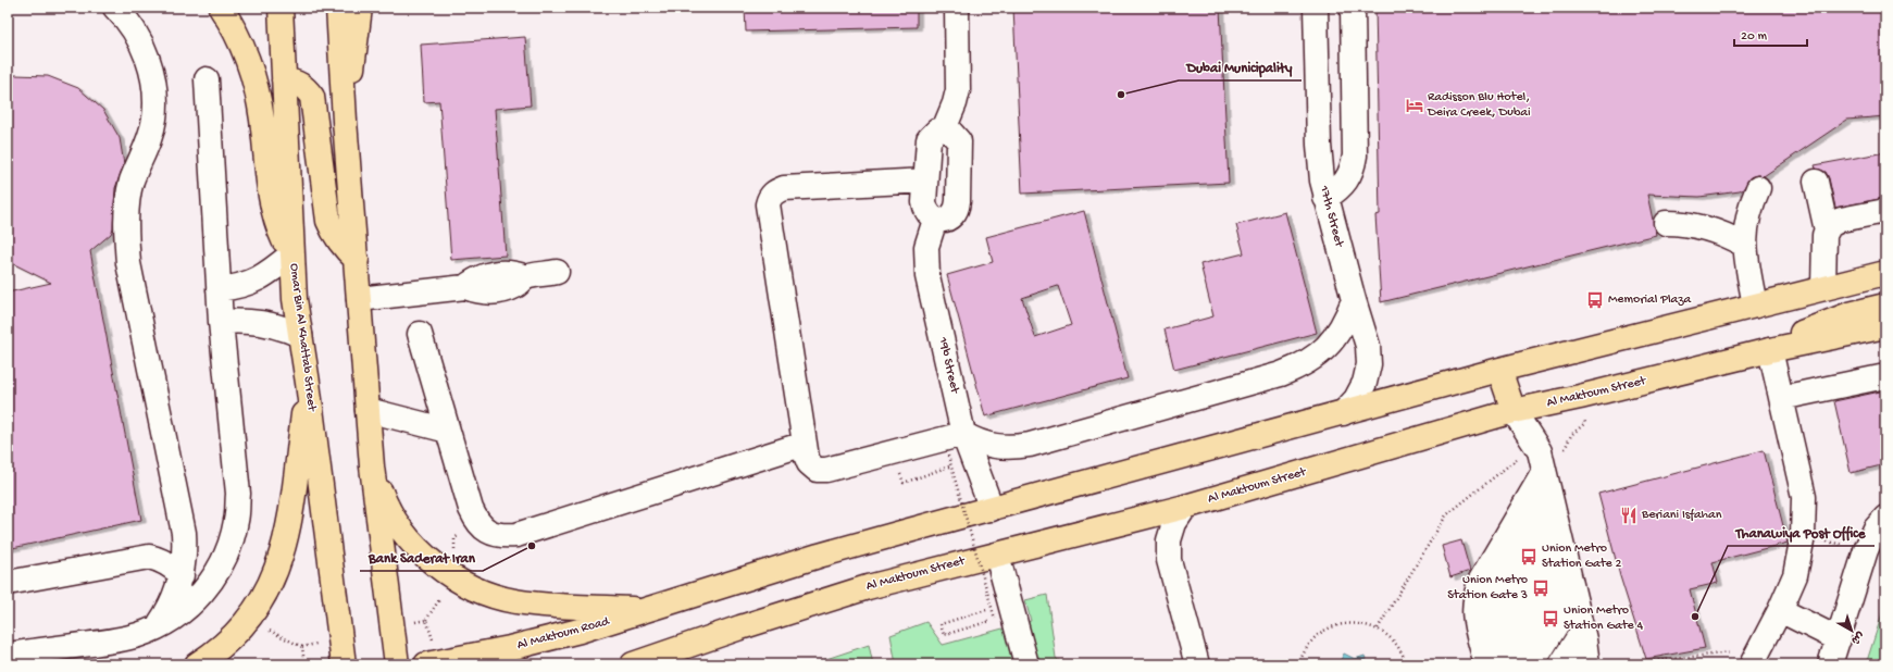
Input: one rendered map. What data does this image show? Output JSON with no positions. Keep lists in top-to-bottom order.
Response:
{
  "streets": {
    "main road": ["Omar Bin Al Khattab Street", "Al Maktoum Street", "Al Maktoum Road"],
    "street": ["17th Street", "19b Street"]
  },
  "places": {
    "other": ["Dubai Municipality", "Bank Saderat Iran", "Thanawiya Post Office"],
    "hotel": ["Radisson Blu Hotel, Deira Creek, Dubai"],
    "bus stop": [
      "Memorial Plaza",
      "Union Metro Station Gate 2",
      "Union Metro Station Gate 3",
      "Union Metro Station Gate 4"
    ],
    "restaurant": ["Beriani Isfahan"]
  },
  "scale_bar": "20 m",
  "north": "bottom right"
}
